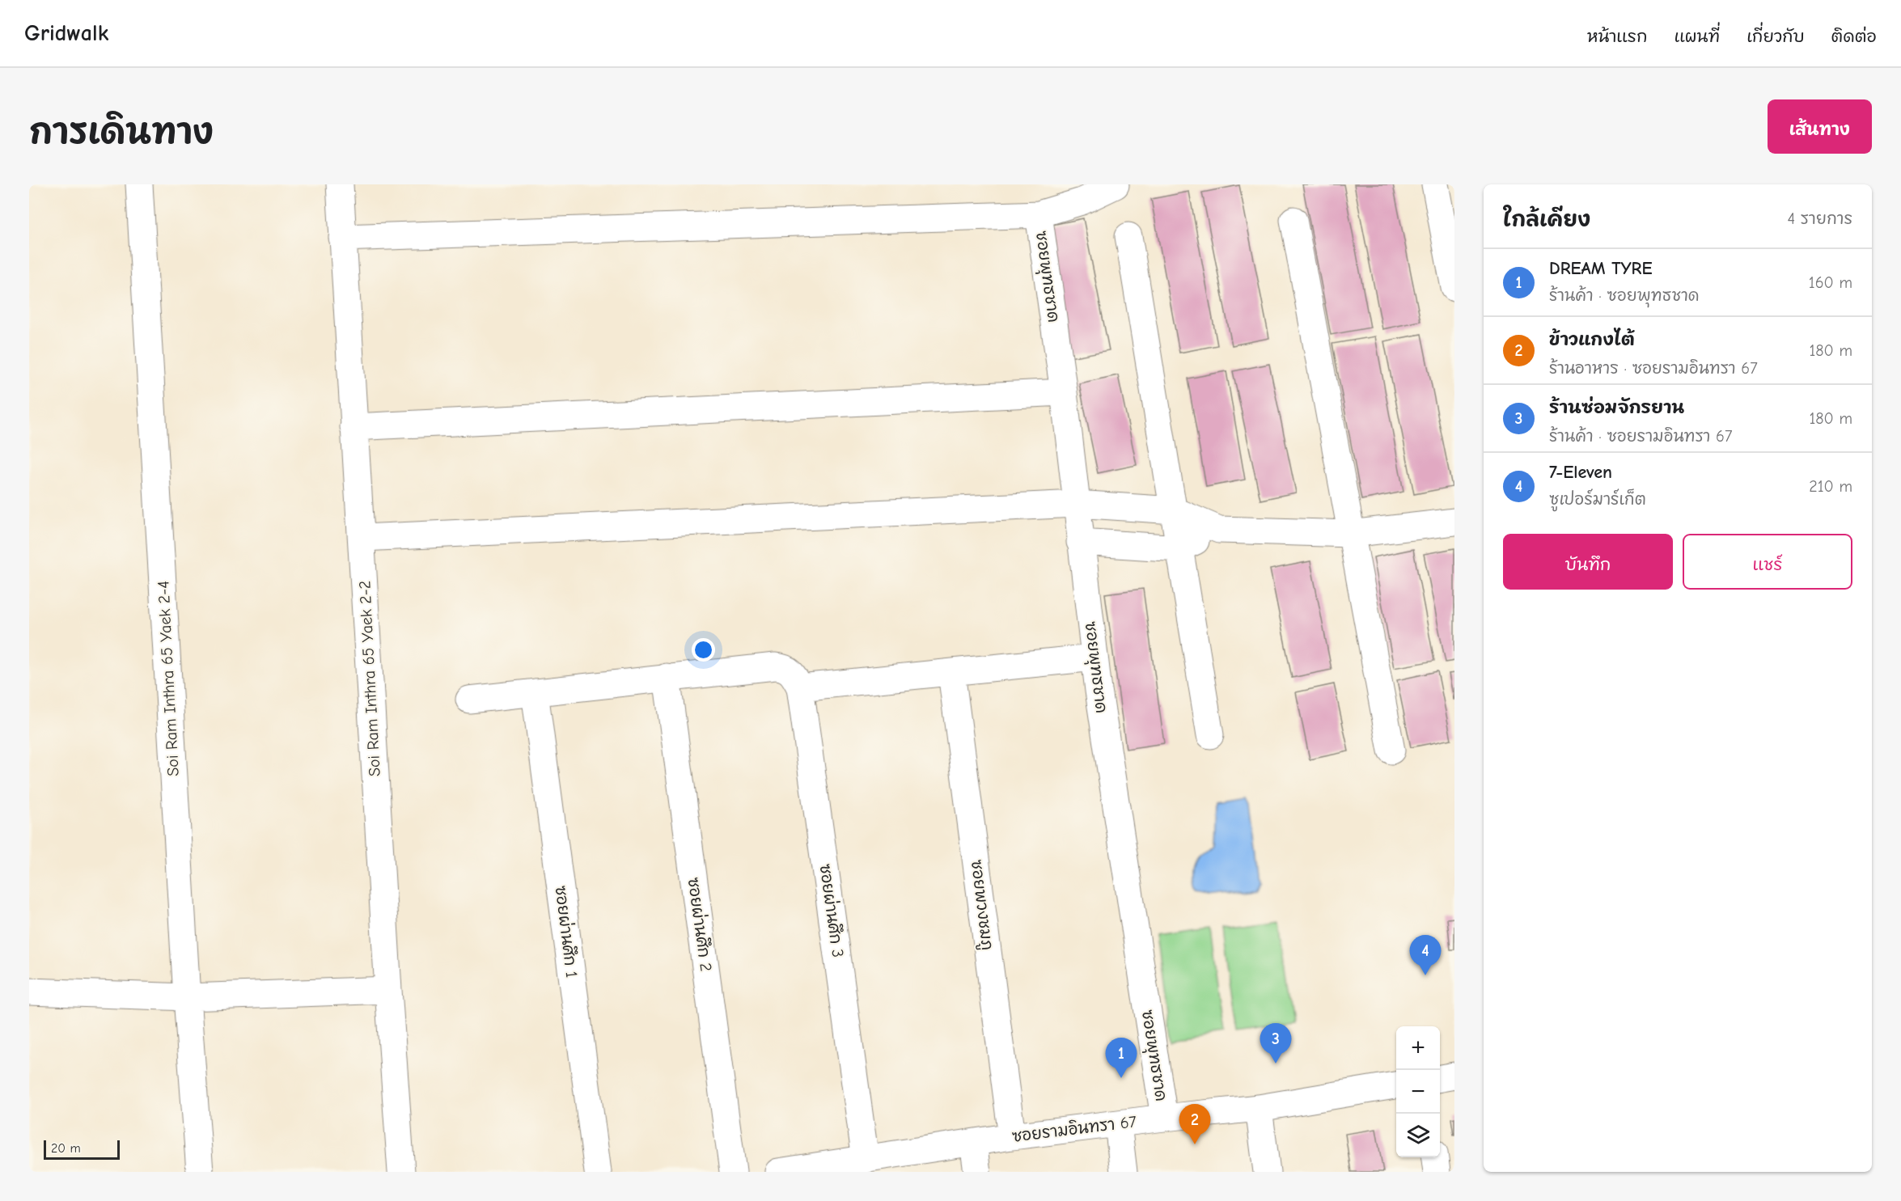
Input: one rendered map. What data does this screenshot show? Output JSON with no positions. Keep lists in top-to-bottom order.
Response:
{
  "streets": {
    "street": [
      "ซอยพุทธชาด",
      "Soi Ram Inthra 65 Yaek 2-4",
      "Soi Ram Inthra 65 Yaek 2-2",
      "ซอยพวงชมภู",
      "ซอยผ่านศึก 3",
      "ซอยผ่านศึก 2",
      "ซอยผ่านศึก 1",
      "ซอยรามอินทรา 67"
    ]
  },
  "crossings": [
    ["ซอยพุทธชาด", "ซอยรามอินทรา 67"],
    ["ซอยพวงชมภู", "ซอยรามอินทรา 67"],
    ["ซอยผ่านศึก 3", "ซอยรามอินทรา 67"]
  ],
  "scale_bar": "20 m",
  "page": {
    "header": "Gridwalk",
    "nav": [
      "หน้าแรก",
      "แผนที่",
      "เกี่ยวกับ",
      "ติดต่อ"
    ],
    "title": "การเดินทาง",
    "buttons": [
      "เส้นทาง",
      ["บันทึก", "แชร์"]
    ],
    "heading": ["ใกล้เคียง", "4 รายการ"],
    "list": [
      {
        "mark": "1",
        "name": "DREAM TYRE",
        "note": "ร้านค้า · ซอยพุทธชาด",
        "value": "160 m"
      },
      {
        "mark": "2",
        "name": "ข้าวแกงไต้",
        "note": "ร้านอาหาร · ซอยรามอินทรา 67",
        "value": "180 m"
      },
      {
        "mark": "3",
        "name": "ร้านซ่อมจักรยาน",
        "note": "ร้านค้า · ซอยรามอินทรา 67",
        "value": "180 m"
      },
      {
        "mark": "4",
        "name": "7-Eleven",
        "note": "ซูเปอร์มาร์เก็ต",
        "value": "210 m"
      }
    ],
    "pins": [
      "4",
      "3",
      "1",
      "2"
    ],
    "map_buttons": ["+", "−"],
    "scale": "20 m"
  }
}
